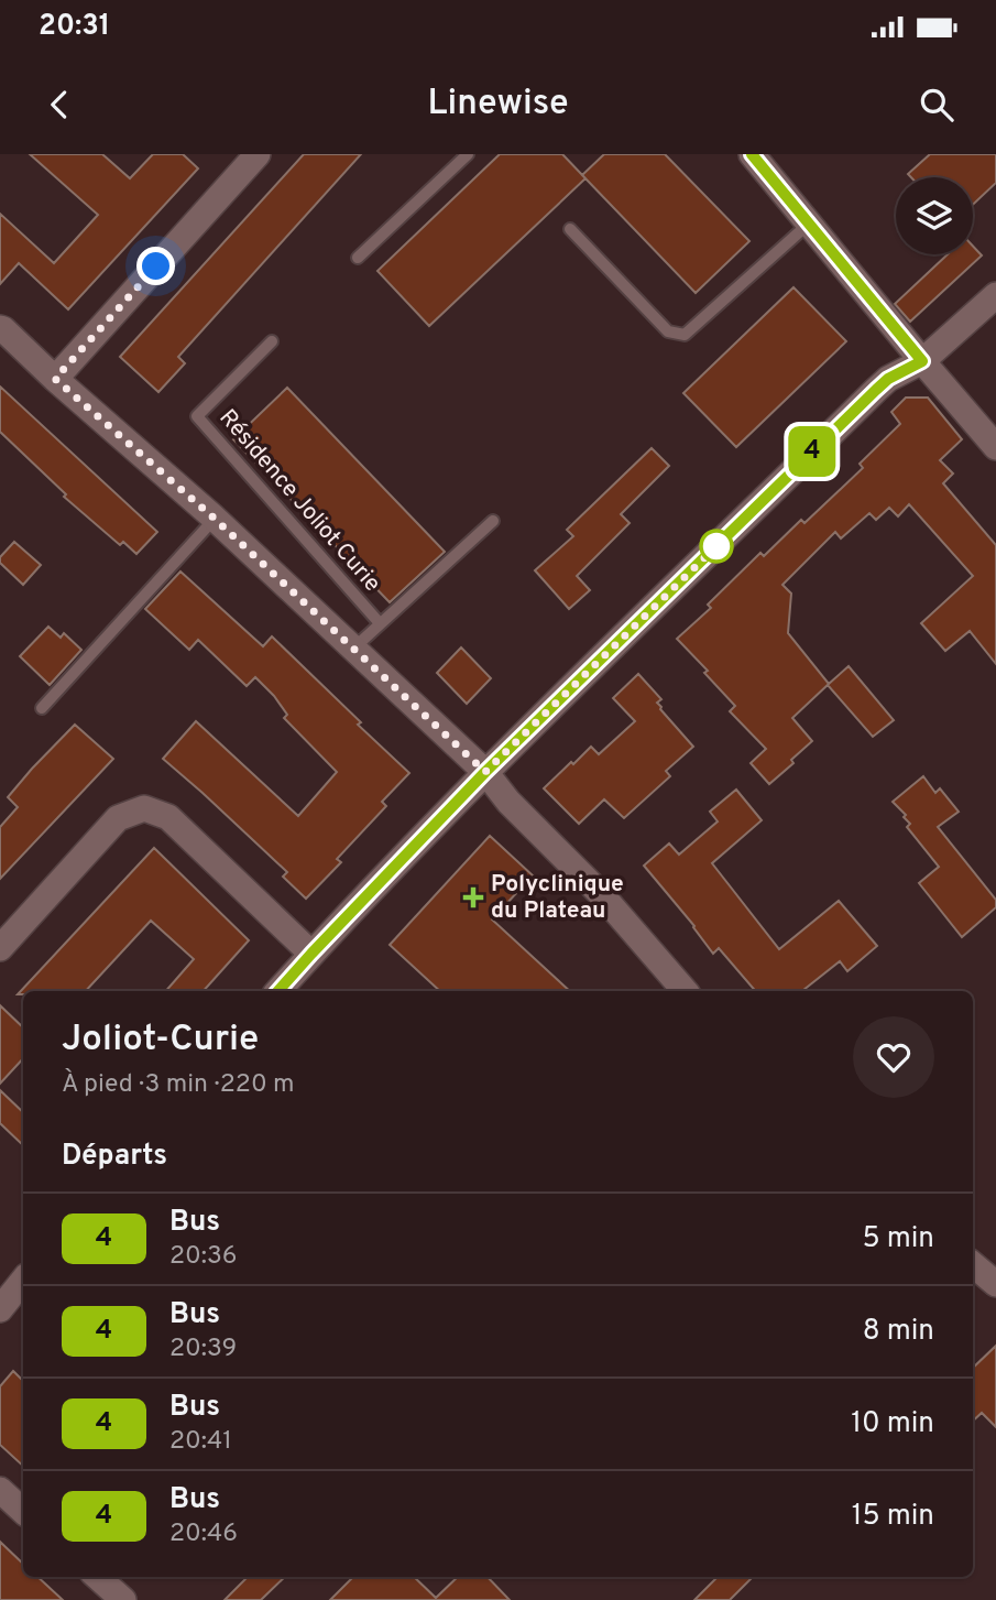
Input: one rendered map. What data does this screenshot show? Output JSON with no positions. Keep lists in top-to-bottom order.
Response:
{
  "streets": {
    "lane": ["Résidence Joliot Curie"]
  },
  "places": {
    "health": ["Polyclinique du Plateau"]
  },
  "lines": ["bus line 4"],
  "page": {
    "status": "20:31",
    "header": "Linewise",
    "on_map": "4",
    "heading": [
      ["Joliot-Curie", "À pied · 3 min · 220 m"],
      "Départs"
    ],
    "list": [
      {
        "mark": "4",
        "name": "Bus",
        "note": "20:36",
        "value": "5 min"
      },
      {
        "mark": "4",
        "name": "Bus",
        "note": "20:39",
        "value": "8 min"
      },
      {
        "mark": "4",
        "name": "Bus",
        "note": "20:41",
        "value": "10 min"
      },
      {
        "mark": "4",
        "name": "Bus",
        "note": "20:46",
        "value": "15 min"
      }
    ]
  }
}
